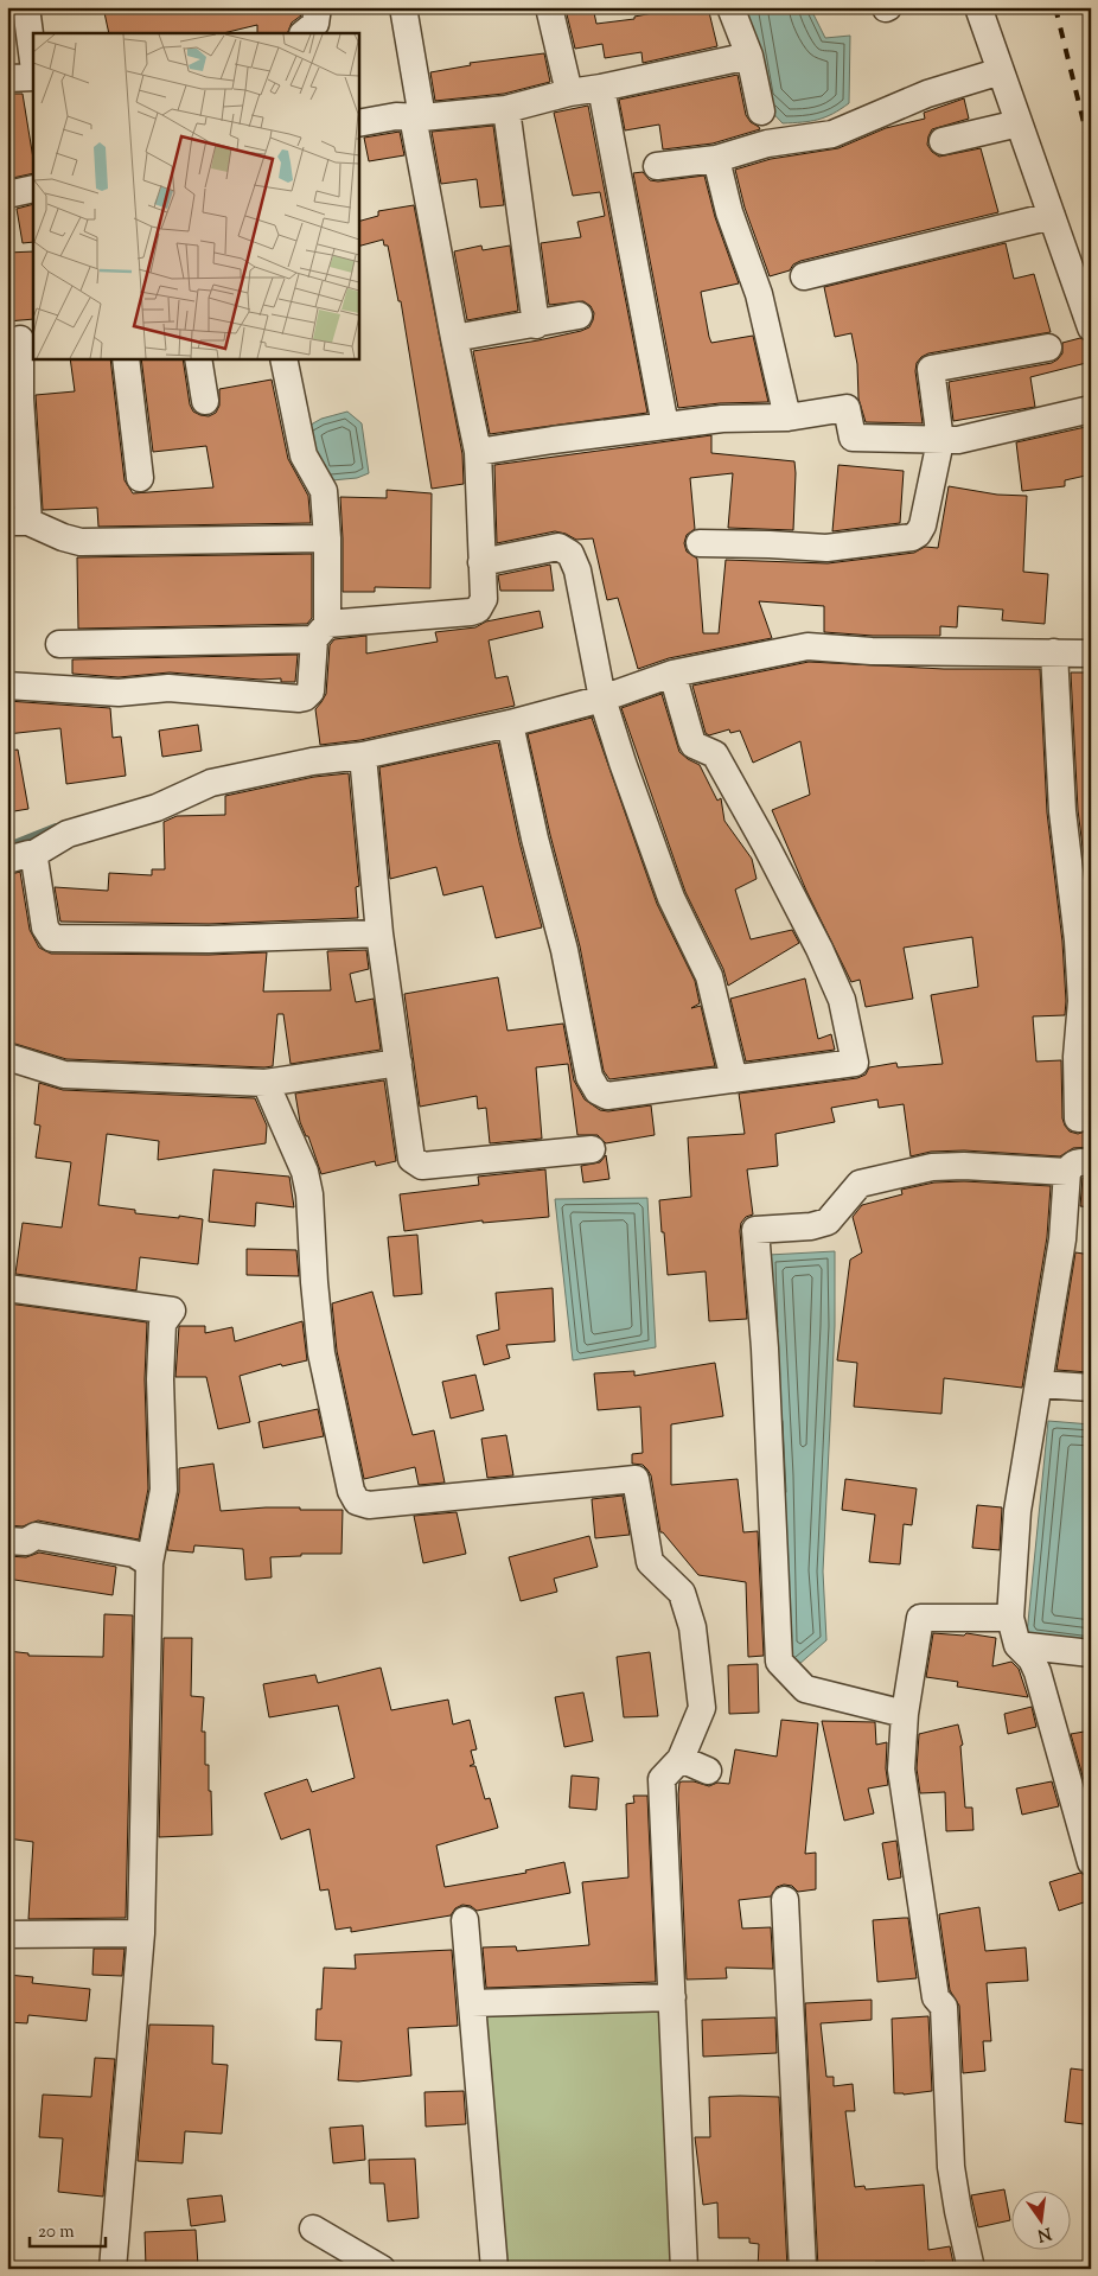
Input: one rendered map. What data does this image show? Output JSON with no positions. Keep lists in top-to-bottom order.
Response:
{
  "scale_bar": "20 m",
  "north": "bottom"
}
